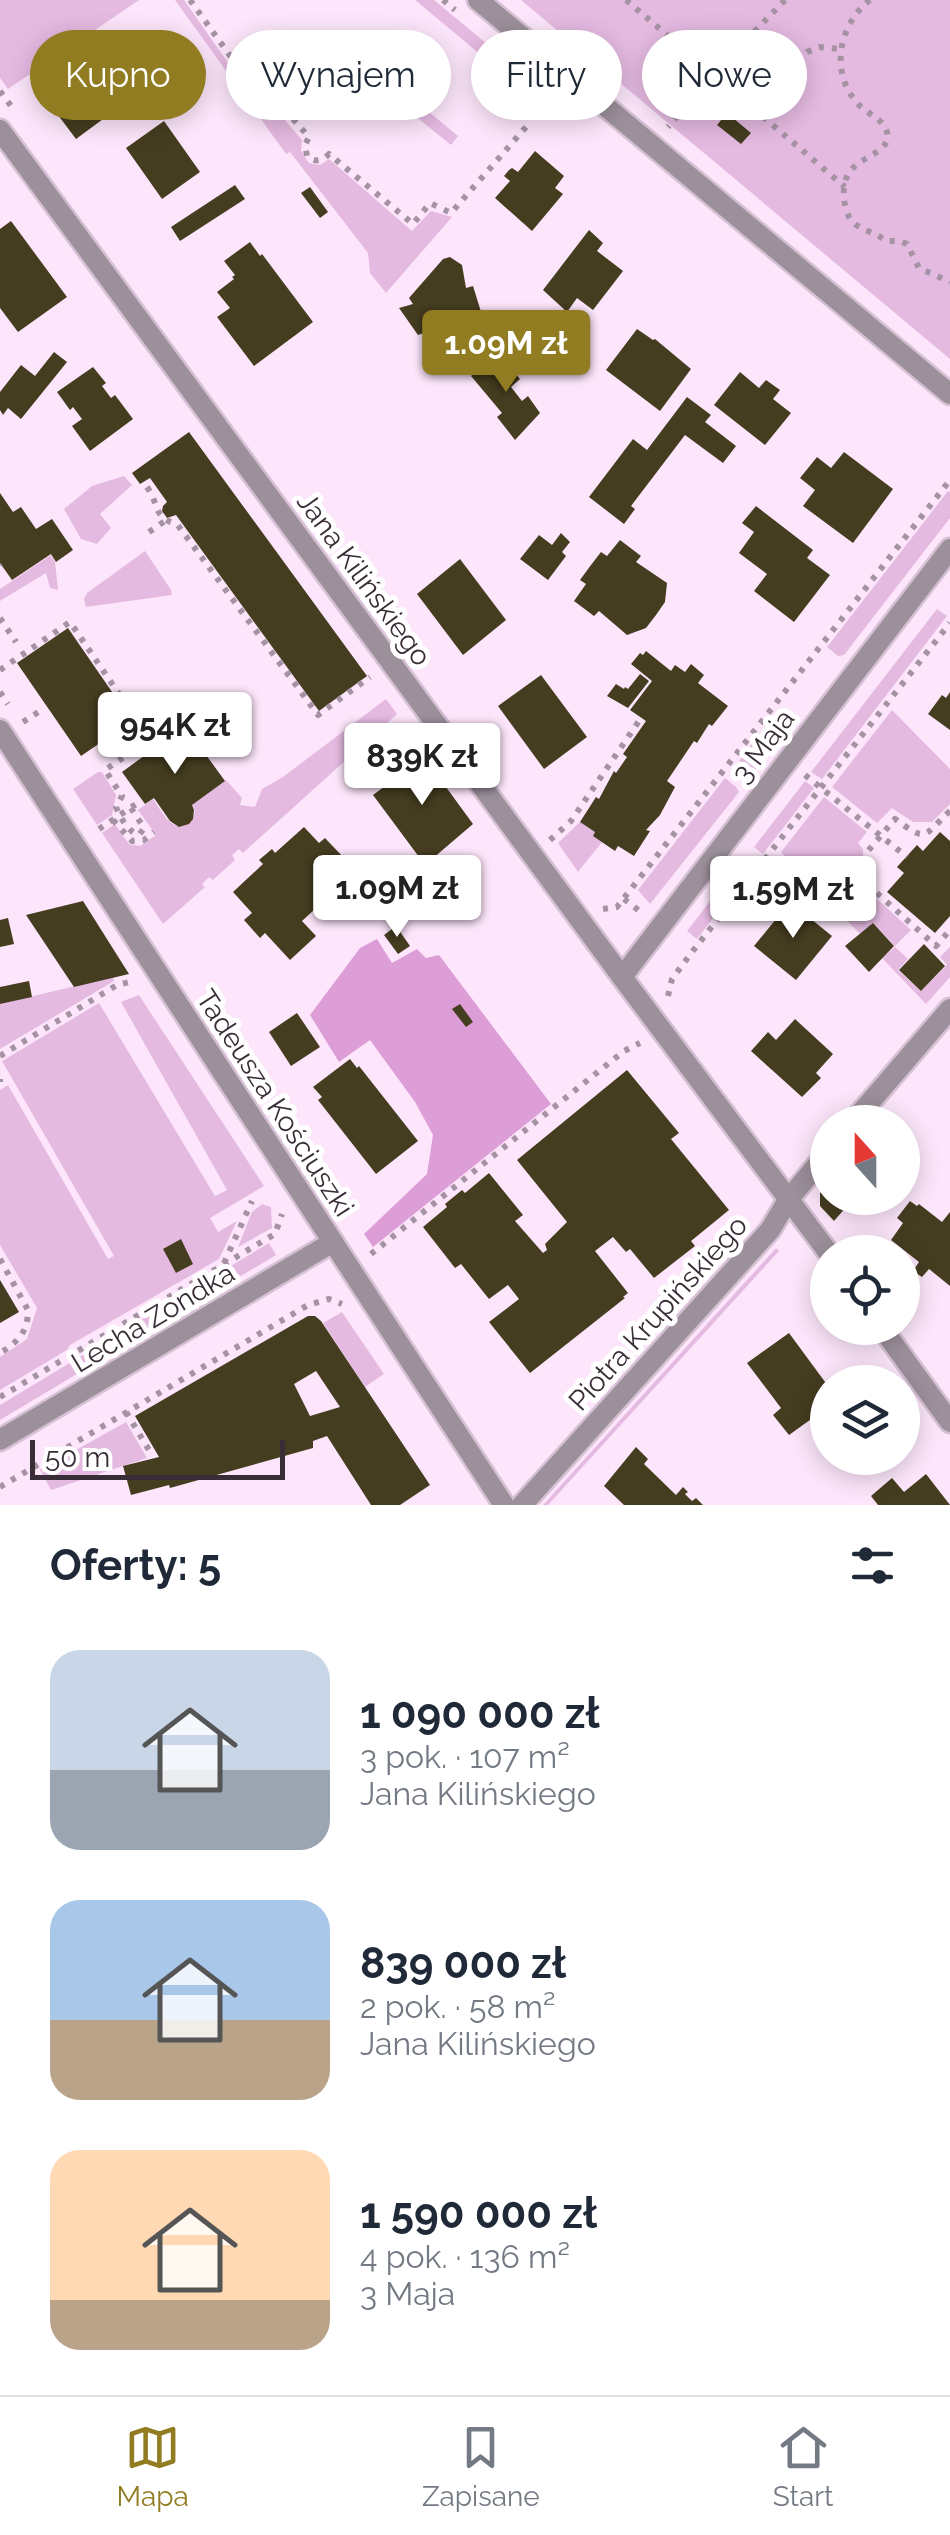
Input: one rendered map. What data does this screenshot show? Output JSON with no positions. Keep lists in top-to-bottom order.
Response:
{
  "streets": {
    "street": [
      "Jana Kilińskiego",
      "3 Maja",
      "Tadeusza Kościuszki",
      "Piotra Krupińskiego",
      "Lecha Zondka"
    ]
  },
  "crossings": [
    ["Jana Kilińskiego", "3 Maja"],
    ["Jana Kilińskiego", "Piotra Krupińskiego"],
    ["Tadeusza Kościuszki", "Lecha Zondka"]
  ],
  "scale_bar": "50 m",
  "north": "top",
  "page": {
    "chip": [
      "Kupno",
      "Wynajem",
      "Filtry",
      "Nowe"
    ],
    "price": [
      "1.09M zł",
      "954K zł",
      "839K zł",
      "1.09M zł",
      "1.59M zł"
    ],
    "scale": "50 m",
    "heading": "Oferty: 5",
    "list": [
      {
        "name": "1 090 000 zł",
        "note": "3 pok. · 107 m² · Jana Kilińskiego"
      },
      {
        "name": "839 000 zł",
        "note": "2 pok. · 58 m² · Jana Kilińskiego"
      },
      {
        "name": "1 590 000 zł",
        "note": "4 pok. · 136 m² · 3 Maja"
      }
    ],
    "tabs": ["Mapa", "Zapisane", "Start"]
  }
}
